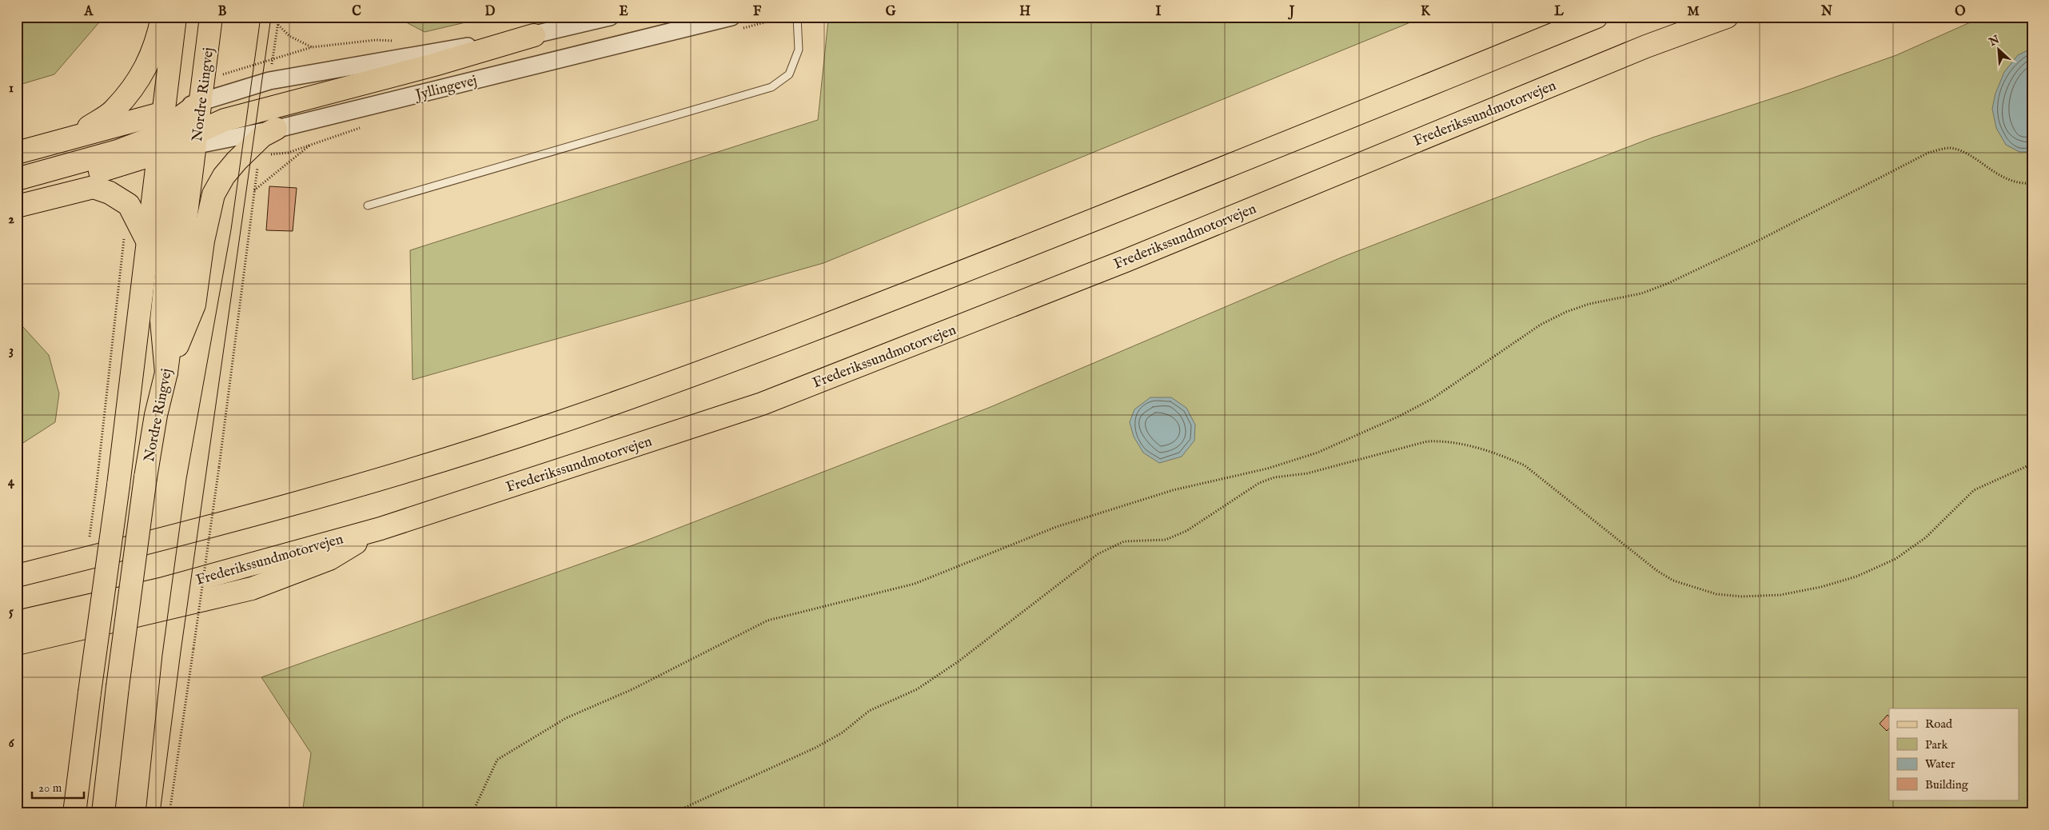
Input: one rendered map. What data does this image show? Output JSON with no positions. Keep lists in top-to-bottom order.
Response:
{
  "streets": {
    "main road": ["Nordre Ringvej", "Frederikssundmotorvejen"],
    "street": ["Jyllingevej"]
  },
  "crossings": [
    ["Jyllingevej", "Nordre Ringvej"]
  ],
  "legend": [
    "Road",
    "Park",
    "Water",
    "Building"
  ],
  "scale_bar": "20 m",
  "north": "top left",
  "grid": {
    "columns": [
      "A",
      "B",
      "C",
      "D",
      "E",
      "F",
      "G",
      "H",
      "I",
      "J",
      "K",
      "L",
      "M",
      "N",
      "O"
    ],
    "rows": [
      "1",
      "2",
      "3",
      "4",
      "5",
      "6"
    ]
  }
}
